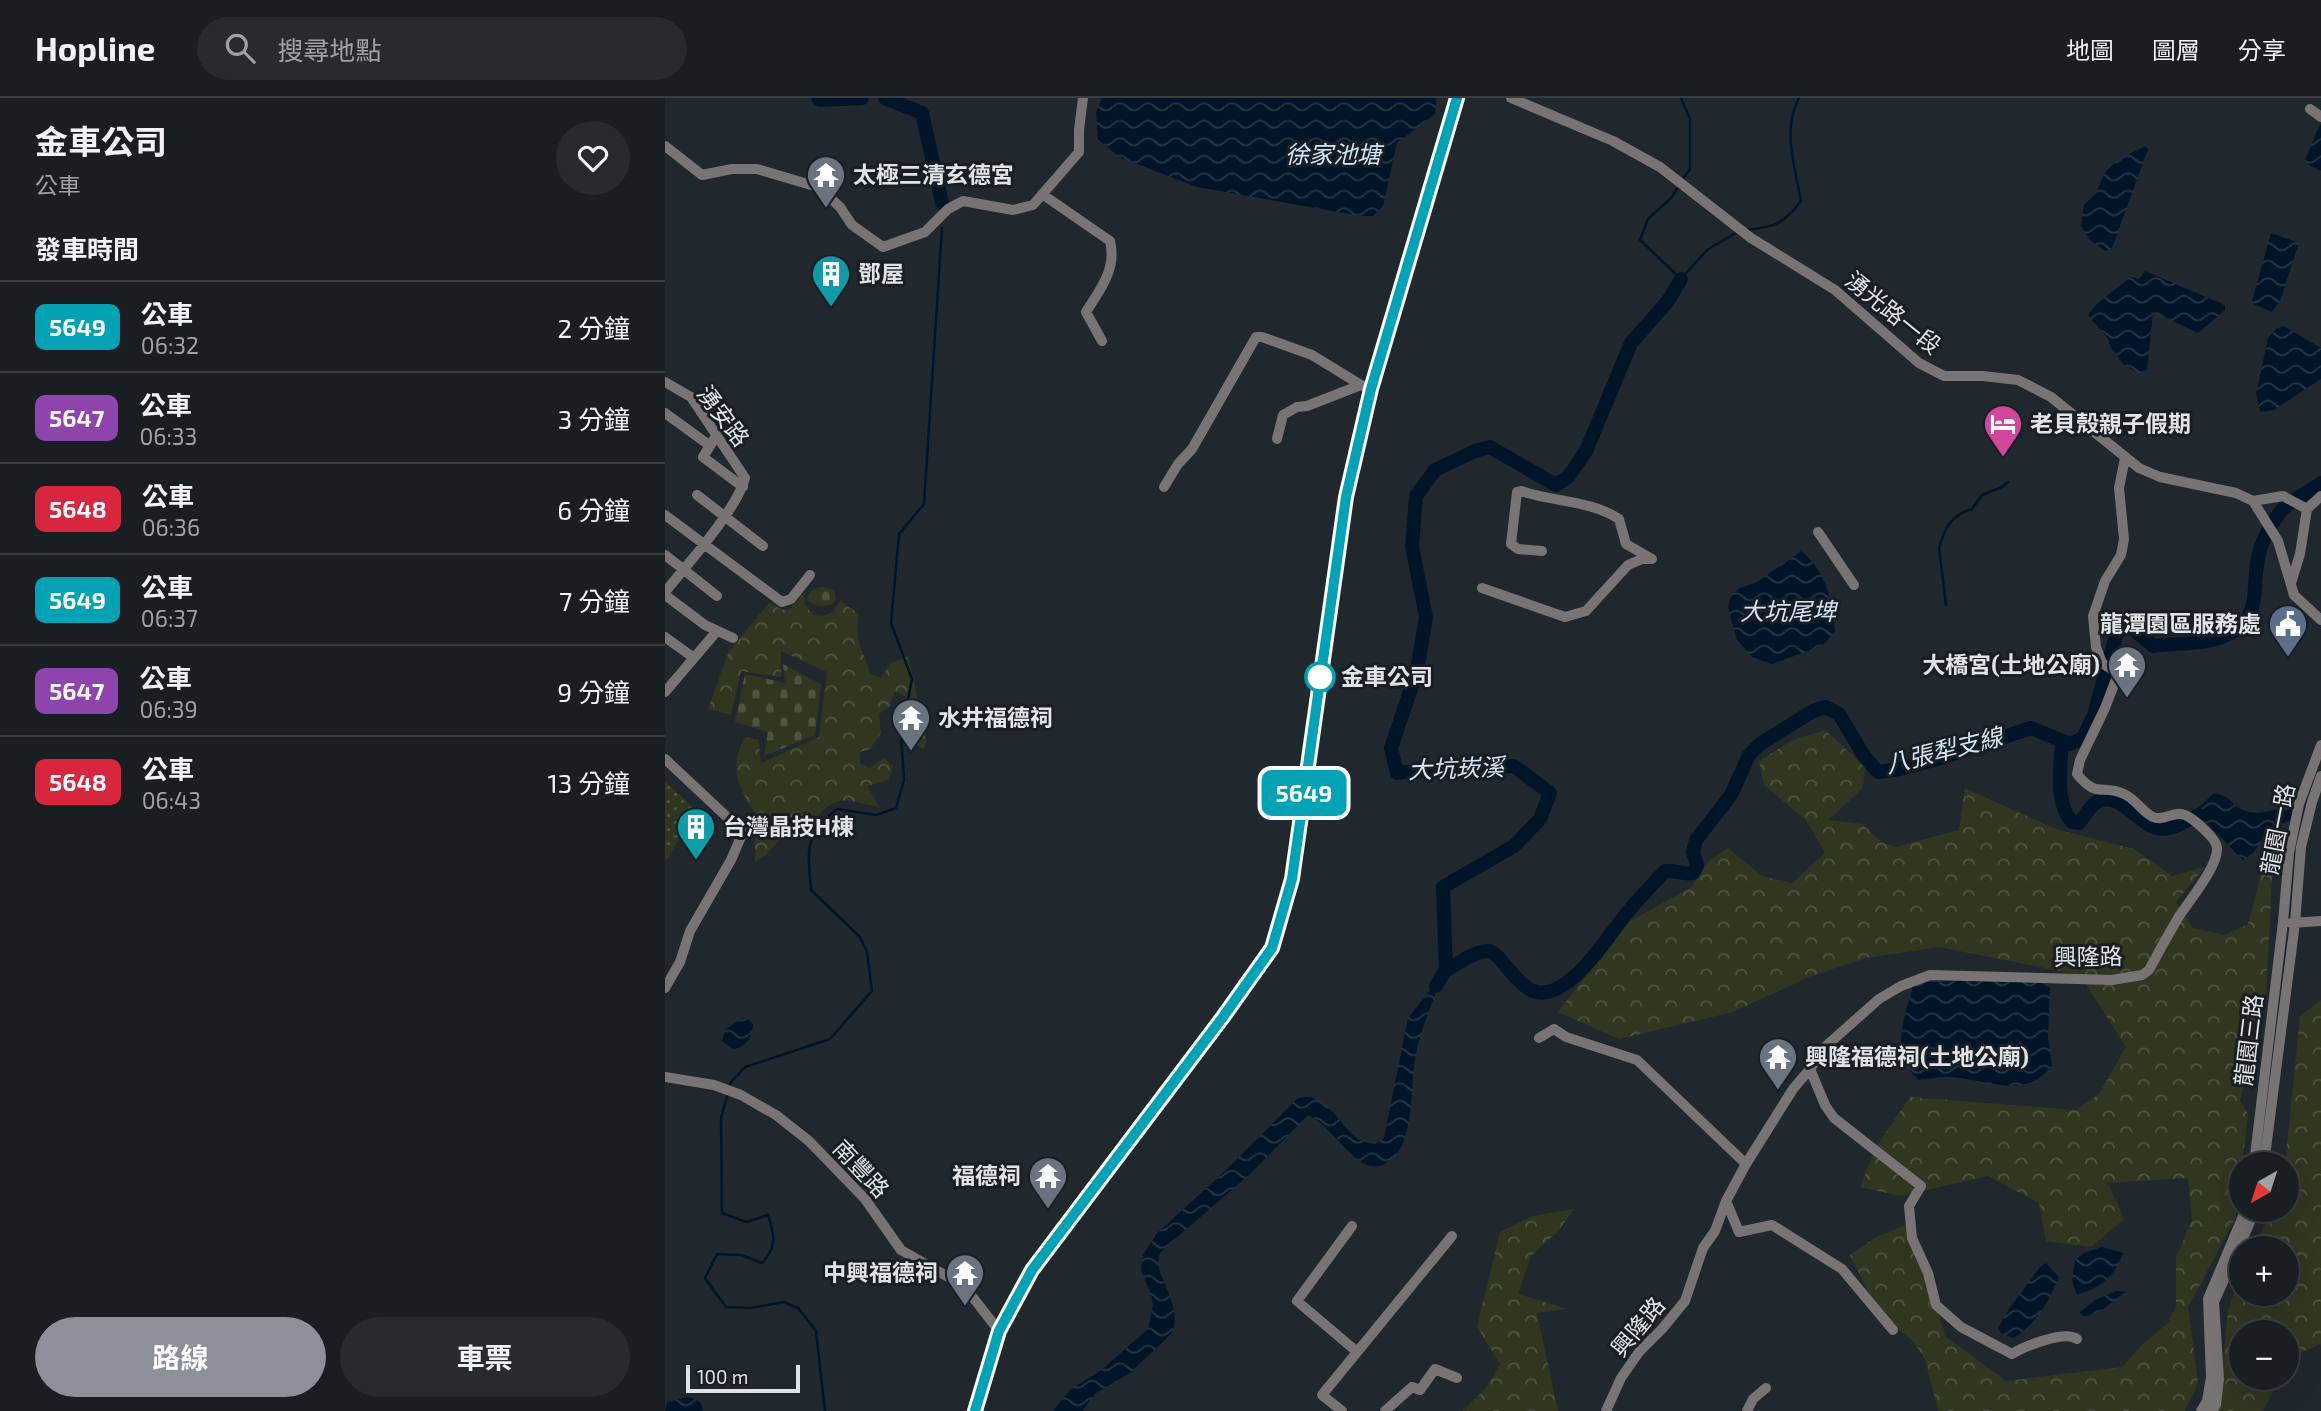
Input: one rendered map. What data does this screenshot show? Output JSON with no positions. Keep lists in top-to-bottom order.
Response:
{
  "streets": {
    "street": [
      "湧光路一段",
      "湧安路",
      "龍園一路",
      "興隆路",
      "龍園三路",
      "南豐路"
    ]
  },
  "crossings": [
    ["湧光路一段", "興隆路"],
    ["龍園一路", "龍園三路"]
  ],
  "water": [
    "徐家池塘",
    "大坑尾埤",
    "八張犁支線",
    "大坑崁溪"
  ],
  "places": {
    "temple": [
      "太極三清玄德宮",
      "大橋宮(土地公廟)",
      "水井福德祠",
      "興隆福德祠(土地公廟)",
      "福德祠",
      "中興福德祠"
    ],
    "building": ["鄧屋", "台灣晶技H棟"],
    "hotel": ["老貝殼親子假期"],
    "public building": ["龍潭園區服務處"],
    "other": ["金車公司"]
  },
  "lines": ["bus line 5649"],
  "scale_bar": "100 m",
  "north": "bottom left",
  "page": {
    "header": "Hopline",
    "search": "搜尋地點",
    "nav": ["地圖", "圖層", "分享"],
    "heading": [
      ["金車公司", "公車"],
      "發車時間"
    ],
    "on_map": "5649",
    "list": [
      {
        "mark": "5649",
        "name": "公車",
        "note": "06:32",
        "value": "2 分鐘"
      },
      {
        "mark": "5647",
        "name": "公車",
        "note": "06:33",
        "value": "3 分鐘"
      },
      {
        "mark": "5648",
        "name": "公車",
        "note": "06:36",
        "value": "6 分鐘"
      },
      {
        "mark": "5649",
        "name": "公車",
        "note": "06:37",
        "value": "7 分鐘"
      },
      {
        "mark": "5647",
        "name": "公車",
        "note": "06:39",
        "value": "9 分鐘"
      },
      {
        "mark": "5648",
        "name": "公車",
        "note": "06:43",
        "value": "13 分鐘"
      }
    ],
    "map_buttons": ["+", "−"],
    "buttons": ["路線", "車票"],
    "scale": "100 m"
  }
}
